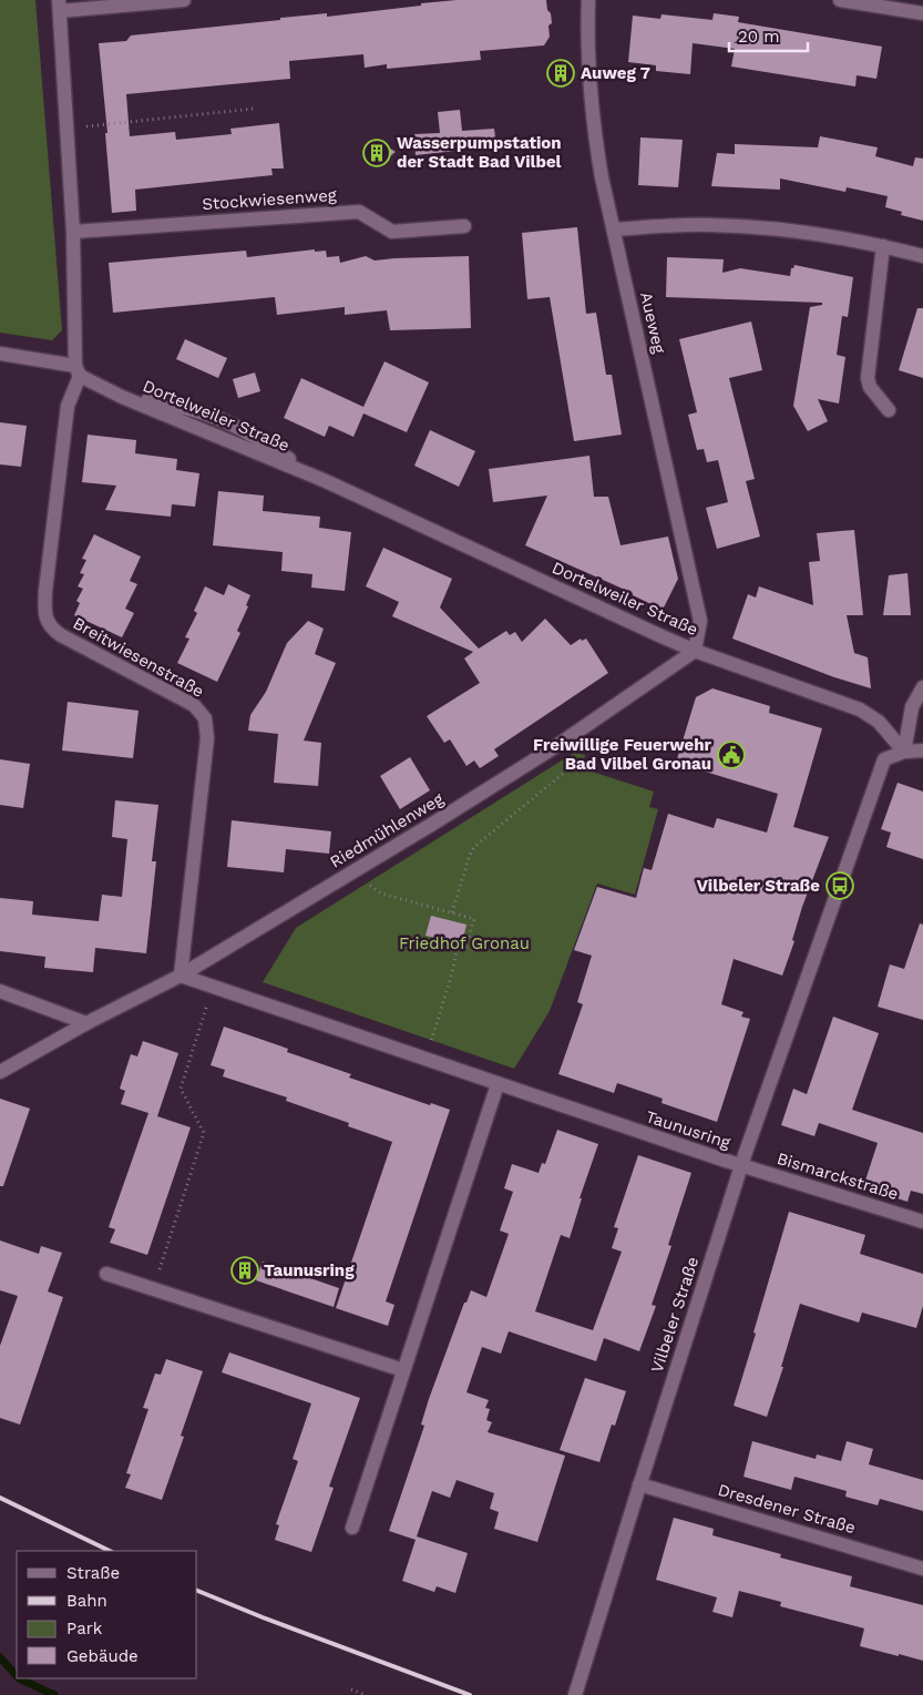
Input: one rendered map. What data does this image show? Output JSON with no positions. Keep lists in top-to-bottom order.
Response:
{
  "streets": {
    "street": [
      "Stockwiesenweg",
      "Aueweg",
      "Dortelweiler Straße",
      "Breitwiesenstraße",
      "Riedmühlenweg",
      "Taunusring",
      "Bismarckstraße",
      "Vilbeler Straße",
      "Dresdener Straße"
    ]
  },
  "crossings": [
    ["Aueweg", "Dortelweiler Straße"],
    ["Aueweg", "Riedmühlenweg"],
    ["Dortelweiler Straße", "Breitwiesenstraße"],
    ["Dortelweiler Straße", "Riedmühlenweg"],
    ["Dortelweiler Straße", "Vilbeler Straße"],
    ["Breitwiesenstraße", "Riedmühlenweg"],
    ["Breitwiesenstraße", "Taunusring"],
    ["Riedmühlenweg", "Taunusring"],
    ["Taunusring", "Bismarckstraße"],
    ["Taunusring", "Vilbeler Straße"],
    ["Bismarckstraße", "Vilbeler Straße"],
    ["Vilbeler Straße", "Dresdener Straße"]
  ],
  "parks": ["Friedhof Gronau"],
  "places": {
    "building": ["Auweg 7", "Wasserpumpstation der Stadt Bad Vilbel", "Taunusring"],
    "public building": ["Freiwillige Feuerwehr Bad Vilbel Gronau"],
    "bus stop": ["Vilbeler Straße"]
  },
  "legend": [
    "Straße",
    "Bahn",
    "Park",
    "Gebäude"
  ],
  "scale_bar": "20 m"
}
